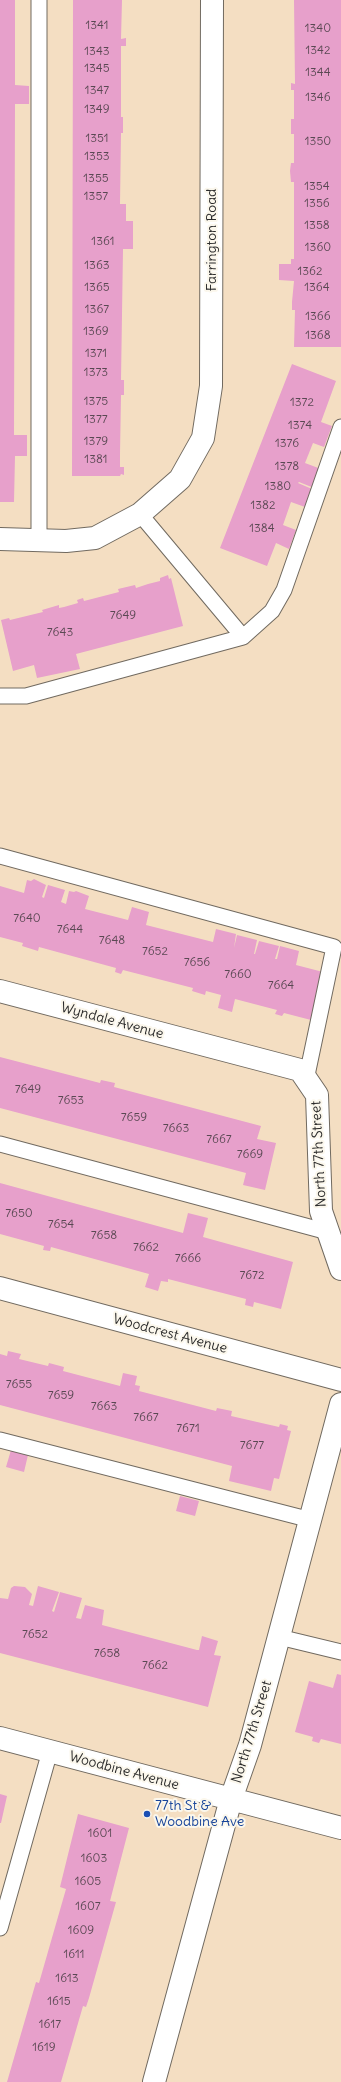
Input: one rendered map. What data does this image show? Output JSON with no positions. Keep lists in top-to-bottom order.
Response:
{
  "streets": {
    "street": [
      "Farrington Road",
      "Wyndale Avenue",
      "North 77th Street",
      "Woodcrest Avenue",
      "Woodbine Avenue"
    ]
  },
  "crossings": [
    ["Wyndale Avenue", "North 77th Street"],
    ["North 77th Street", "Woodbine Avenue"]
  ],
  "places": ["77th St & Woodbine Ave"],
  "house_numbers": [
    "1341",
    "1340",
    "1342",
    "1343",
    "1345",
    "1344",
    "1347",
    "1346",
    "1349",
    "1351",
    "1350",
    "1353",
    "1355",
    "1354",
    "1357",
    "1356",
    "1358",
    "1361",
    "1360",
    "1363",
    "1362",
    "1365",
    "1364",
    "1367",
    "1366",
    "1369",
    "1368",
    "1371",
    "1373",
    "1375",
    "1372",
    "1377",
    "1374",
    "1379",
    "1376",
    "1381",
    "1378",
    "1380",
    "1382",
    "1384",
    "7649",
    "7643",
    "7640",
    "7644",
    "7648",
    "7652",
    "7656",
    "7660",
    "7664",
    "7649",
    "7653",
    "7659",
    "7663",
    "7667",
    "7669",
    "7650",
    "7654",
    "7658",
    "7662",
    "7666",
    "7672",
    "7655",
    "7659",
    "7663",
    "7667",
    "7671",
    "7677",
    "7652",
    "7658",
    "7662",
    "1601",
    "1603",
    "1605",
    "1607",
    "1609",
    "1611",
    "1613",
    "1615",
    "1617",
    "1619"
  ]
}
